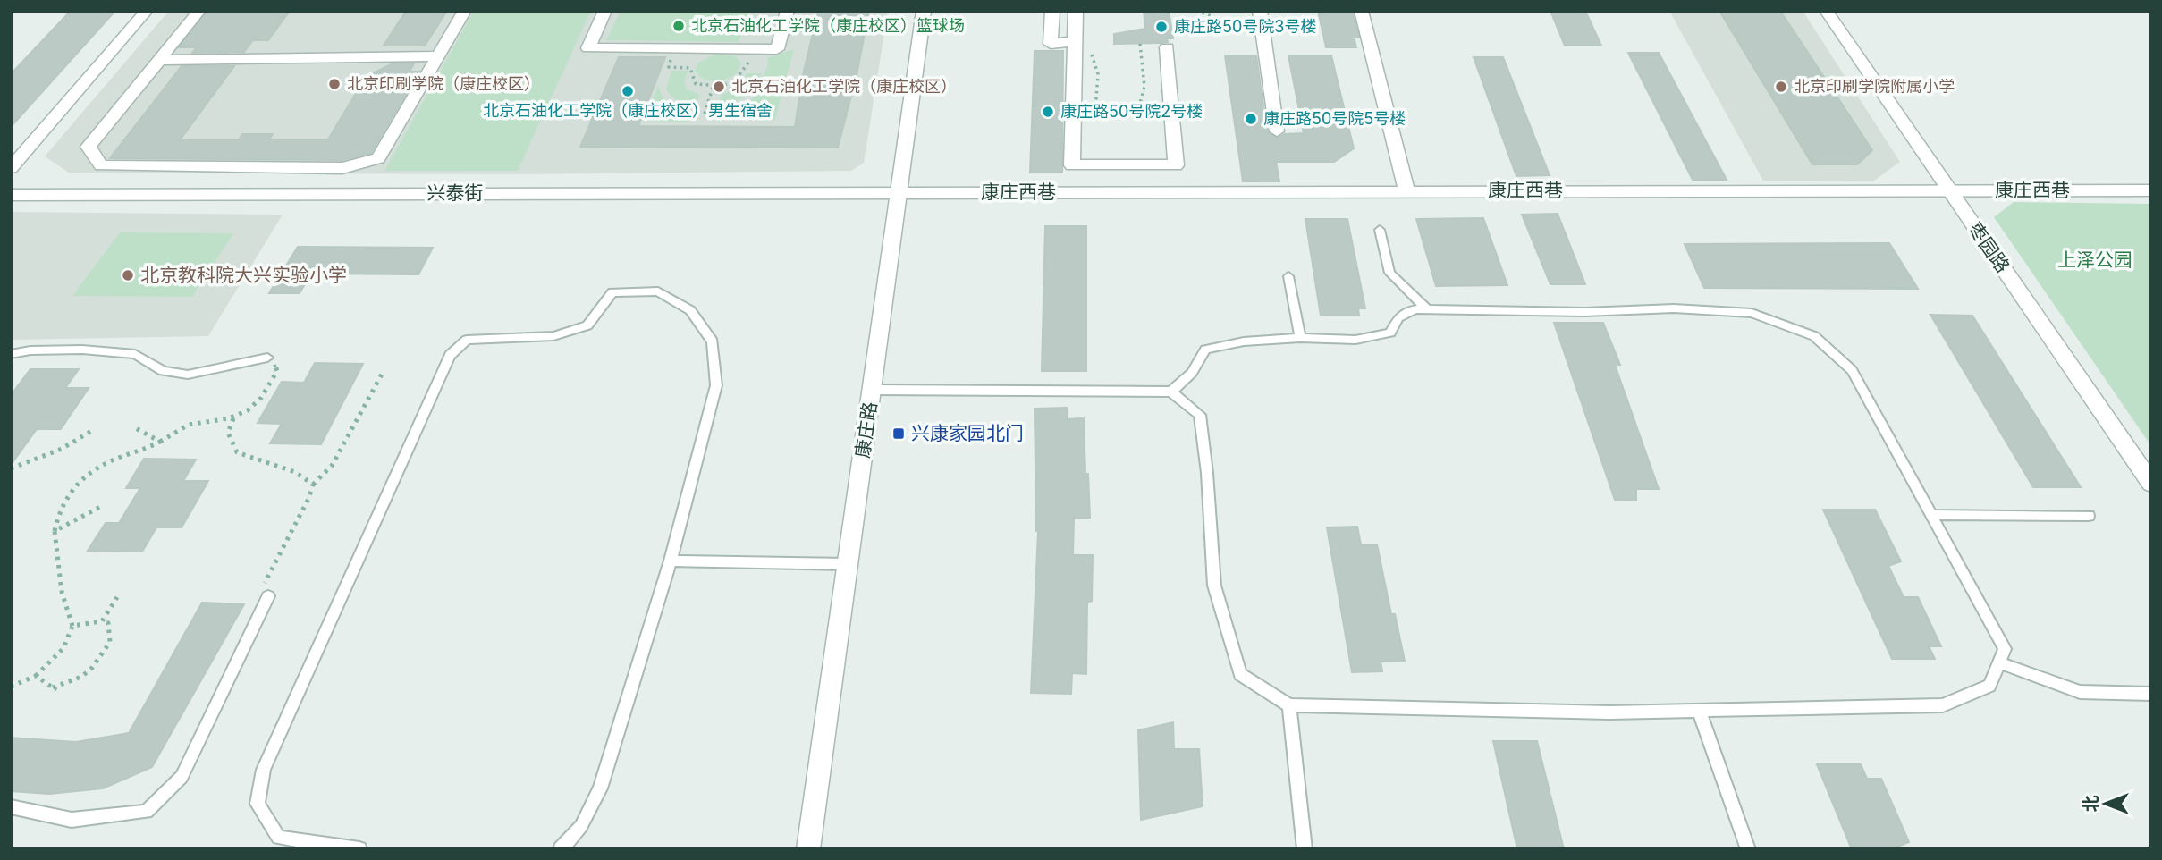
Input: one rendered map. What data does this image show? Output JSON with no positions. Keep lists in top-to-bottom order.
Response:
{
  "streets": {
    "street": [
      "康庄西巷",
      "兴泰街",
      "枣园路",
      "康庄路"
    ]
  },
  "crossings": [
    ["康庄西巷", "兴泰街"],
    ["康庄西巷", "枣园路"],
    ["康庄西巷", "康庄路"],
    ["兴泰街", "康庄路"]
  ],
  "parks": ["上泽公园"],
  "places": {
    "other": [
      "北京石油化工学院（康庄校区）篮球场",
      "康庄路50号院3号楼",
      "北京印刷学院（康庄校区）",
      "北京石油化工学院（康庄校区）",
      "北京印刷学院附属小学",
      "北京石油化工学院（康庄校区）男生宿舍",
      "康庄路50号院2号楼",
      "康庄路50号院5号楼",
      "北京教科院大兴实验小学"
    ],
    "transit": ["兴康家园北门"]
  },
  "north": "left"
}
